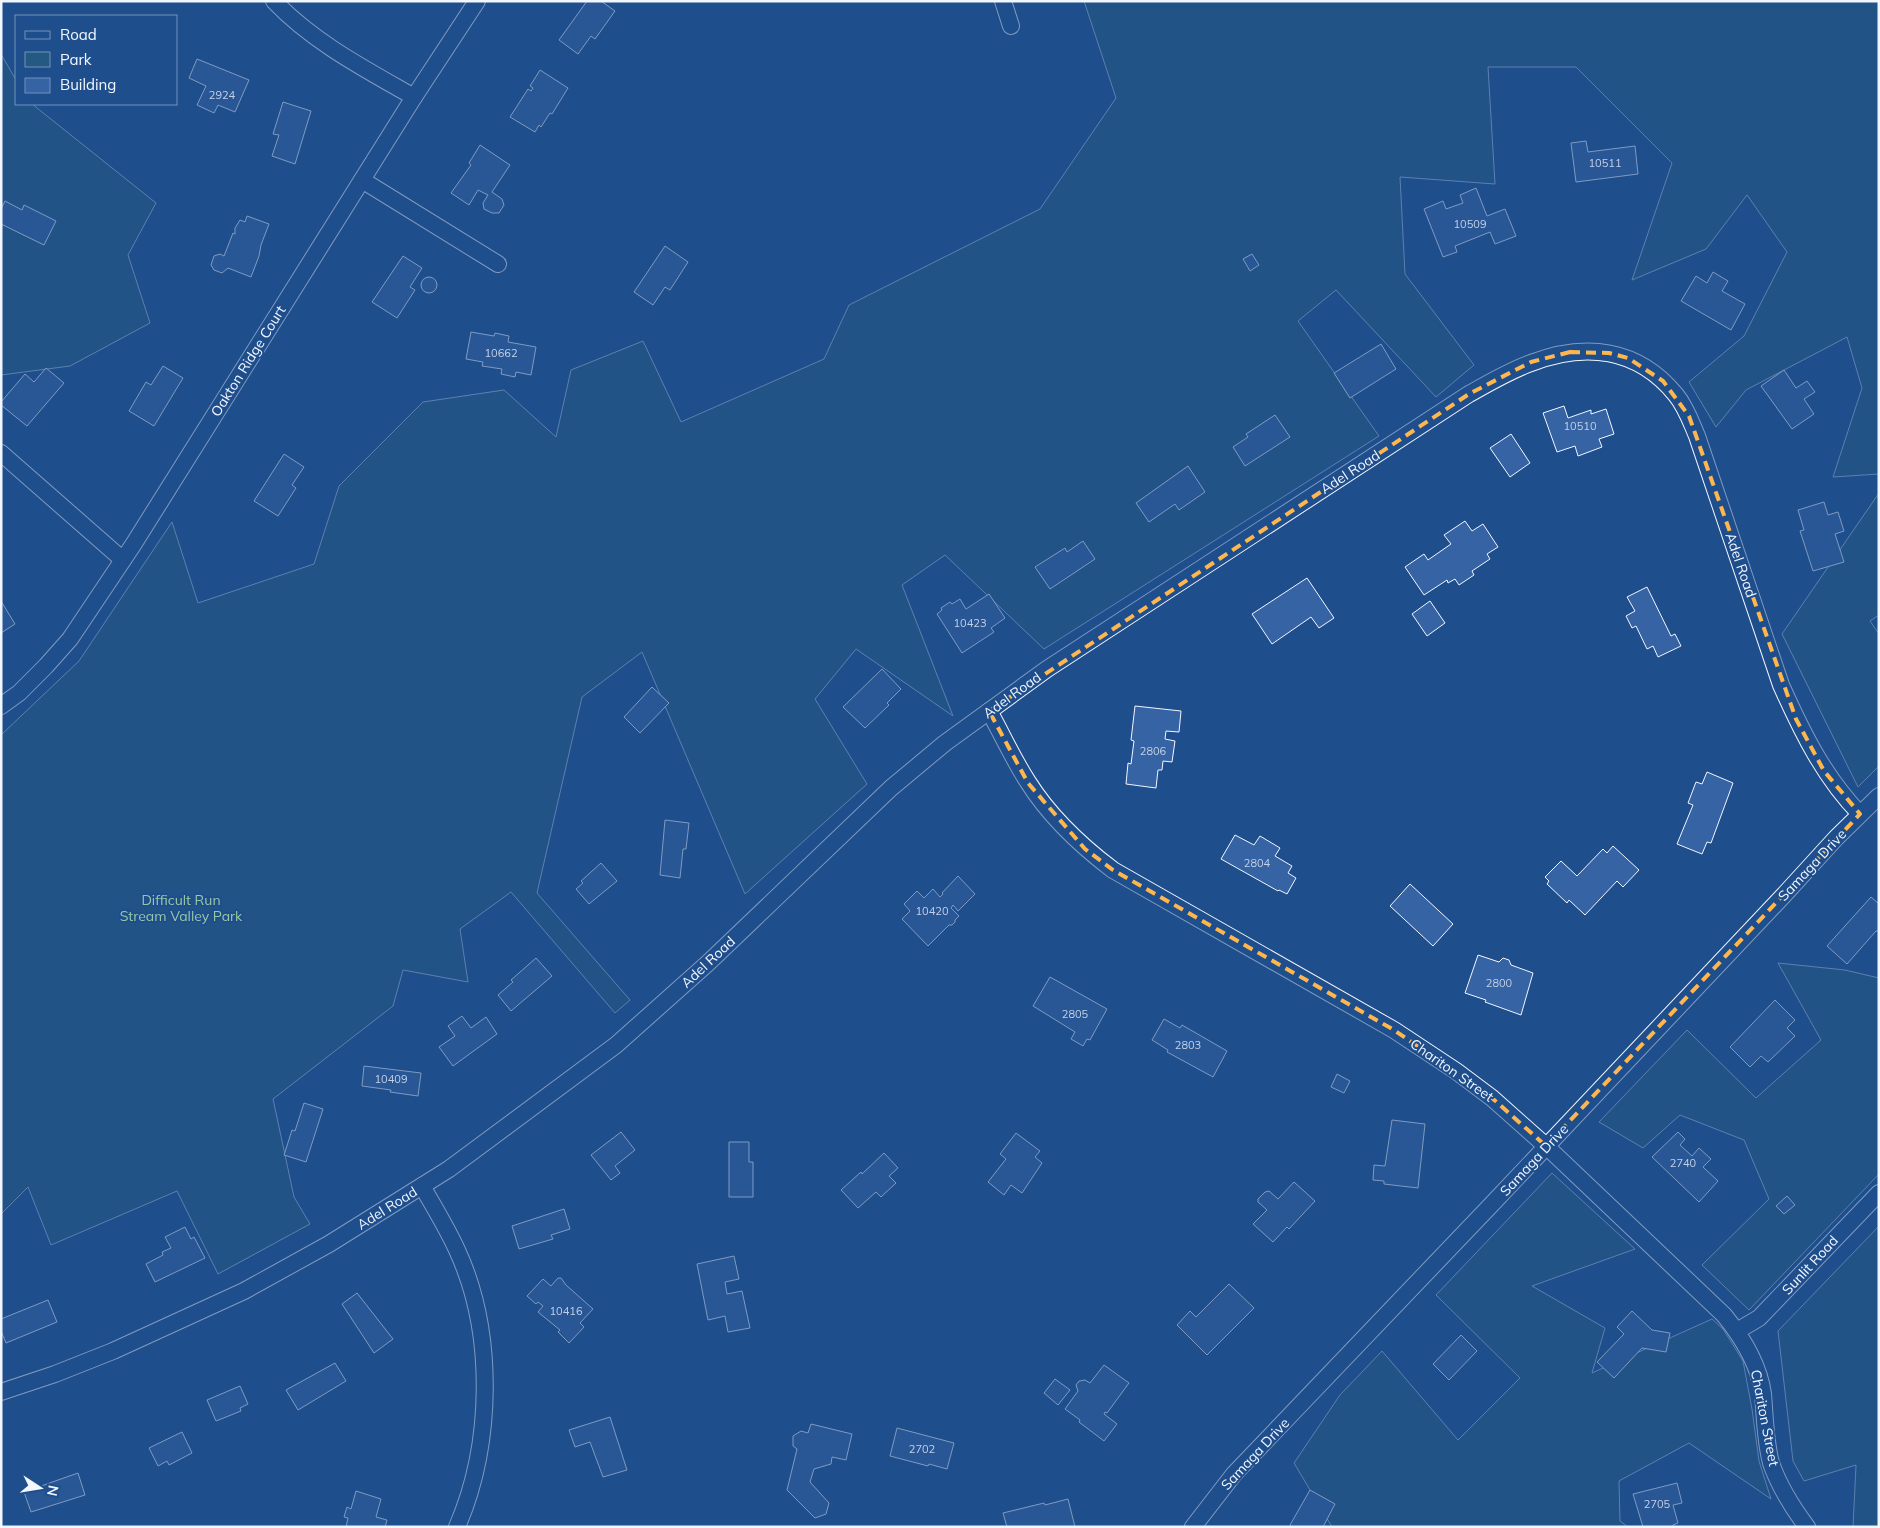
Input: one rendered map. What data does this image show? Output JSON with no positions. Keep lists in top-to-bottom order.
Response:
{
  "streets": {
    "street": [
      "Oakton Ridge Court",
      "Adel Road",
      "Samaga Drive",
      "Chariton Street",
      "Sunlit Road"
    ]
  },
  "crossings": [
    ["Adel Road", "Samaga Drive"],
    ["Adel Road", "Chariton Street"],
    ["Samaga Drive", "Chariton Street"],
    ["Chariton Street", "Sunlit Road"]
  ],
  "parks": ["Difficult Run Stream Valley Park"],
  "house_numbers": [
    "2924",
    "10511",
    "10509",
    "10662",
    "10510",
    "10423",
    "2806",
    "2804",
    "10420",
    "2800",
    "2805",
    "2803",
    "10409",
    "2740",
    "10416",
    "2702",
    "2705"
  ],
  "legend": ["Road", "Park", "Building"],
  "north": "right"
}
